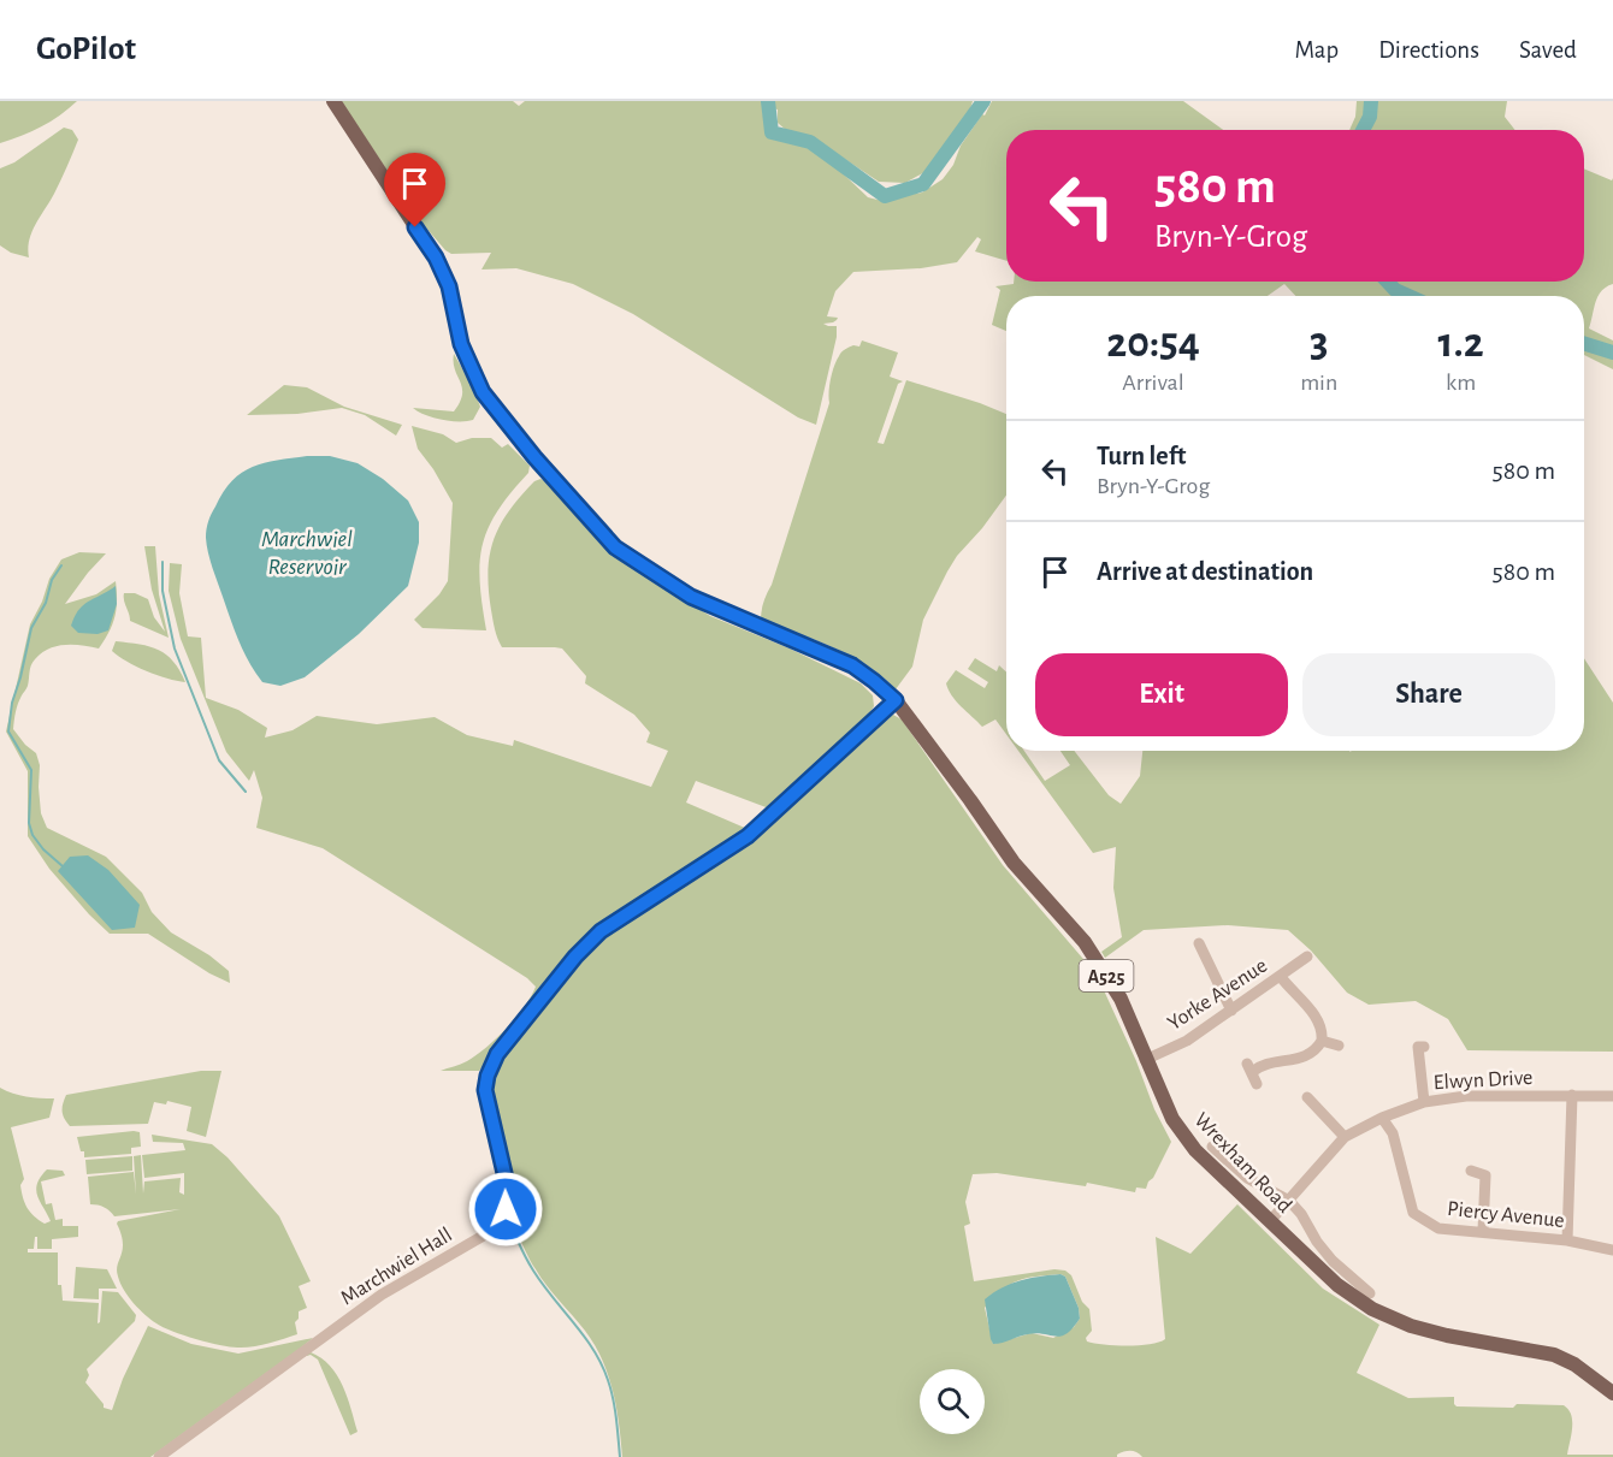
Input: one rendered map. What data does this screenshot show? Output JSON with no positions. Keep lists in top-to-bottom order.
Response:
{
  "streets": {
    "main road": ["A525", "Wrexham Road"],
    "street": [
      "Yorke Avenue",
      "Elwyn Drive",
      "Piercy Avenue",
      "Marchwiel Hall"
    ]
  },
  "crossings": [
    ["A525", "Wrexham Road"],
    ["A525", "Marchwiel Hall"],
    ["Yorke Avenue", "Wrexham Road"],
    ["Elwyn Drive", "Wrexham Road"],
    ["Elwyn Drive", "Piercy Avenue"],
    ["Wrexham Road", "Marchwiel Hall"]
  ],
  "water": ["Marchwiel Reservoir"],
  "page": {
    "header": "GoPilot",
    "nav": ["Map", "Directions", "Saved"],
    "turn": ["580 m", "Bryn-Y-Grog"],
    "eta": [
      "20:54",
      "Arrival",
      "3",
      "min",
      "1.2",
      "km"
    ],
    "list": [
      {
        "name": "Turn left",
        "note": "Bryn-Y-Grog",
        "value": "580 m"
      },
      {
        "name": "Arrive at destination",
        "value": "580 m"
      }
    ],
    "buttons": ["Exit", "Share"]
  }
}
